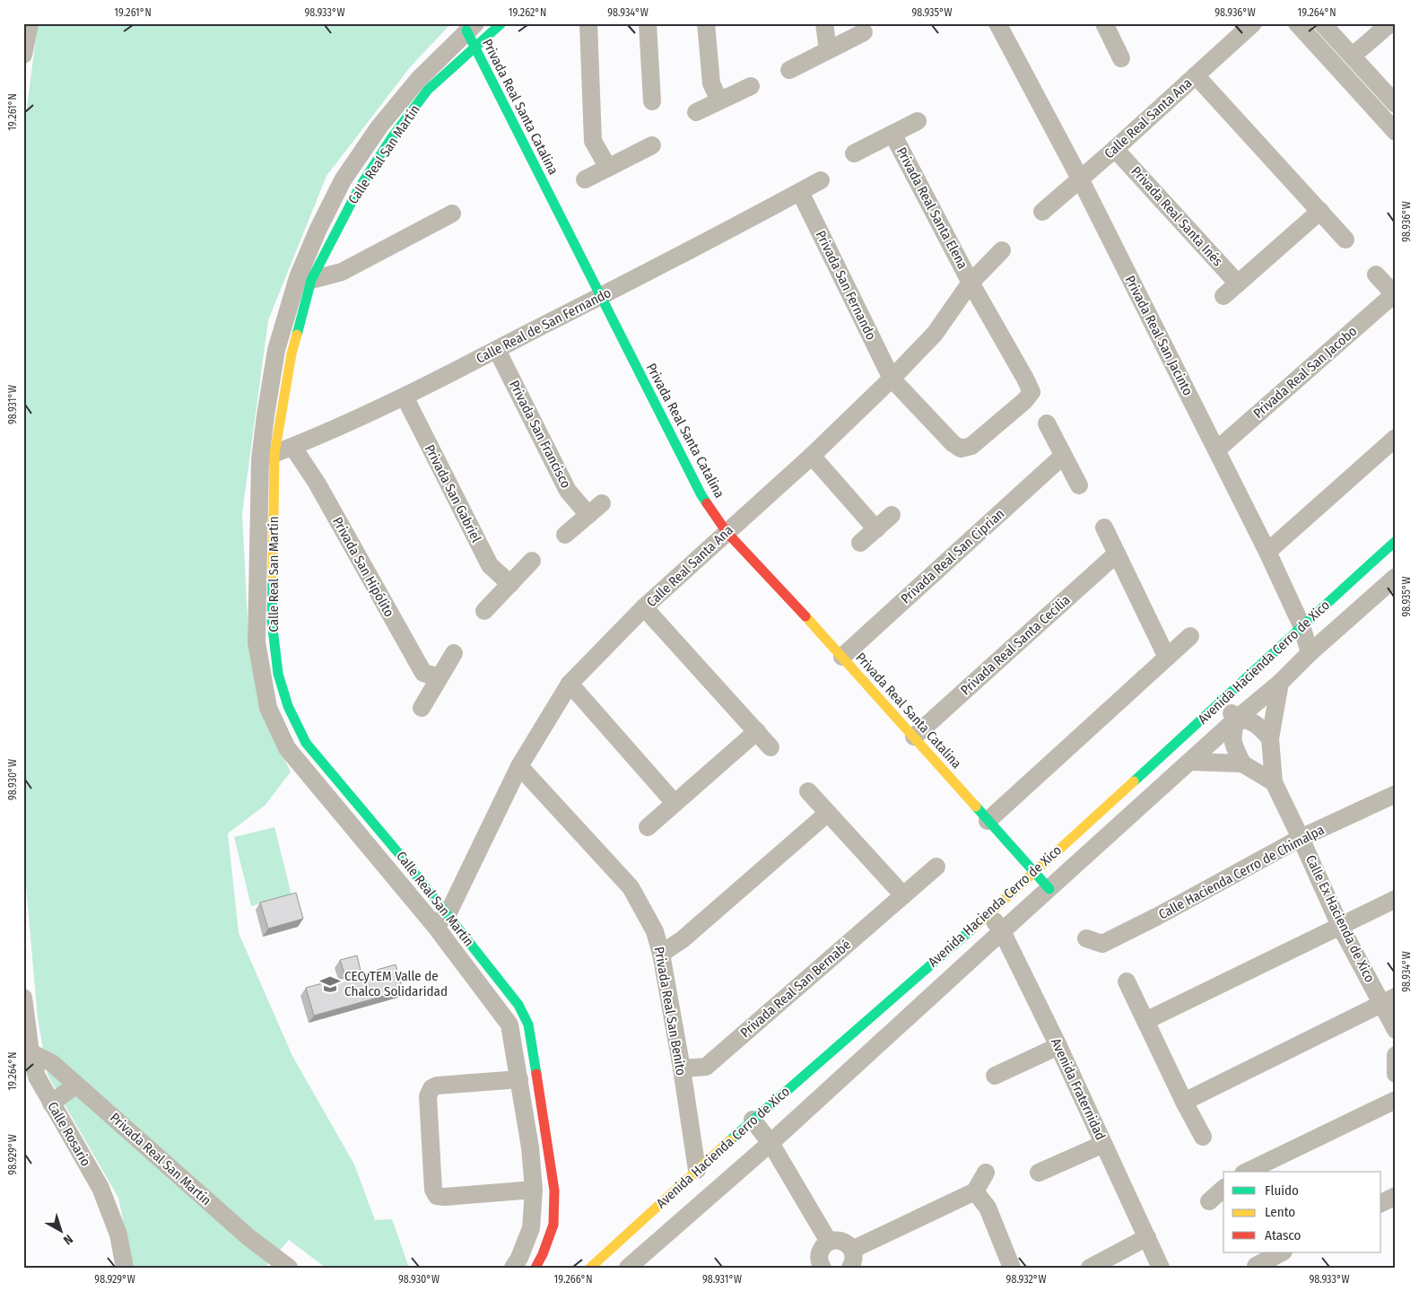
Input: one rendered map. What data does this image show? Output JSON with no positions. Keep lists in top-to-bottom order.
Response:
{
  "streets": {
    "street": [
      "Privada Real Santa Catalina",
      "Calle Real Santa Ana",
      "Calle Real San Martín",
      "Privada Real Santa Elena",
      "Privada Real Santa Inés",
      "Privada San Fernando",
      "Calle Real de San Fernando",
      "Privada Real San Jacinto",
      "Privada Real San Jacobo",
      "Privada San Francisco",
      "Privada San Gabriel",
      "Privada Real San Ciprian",
      "Privada San Hipólito",
      "Privada Real Santa Cecilia",
      "Avenida Hacienda Cerro de Xico",
      "Calle Hacienda Cerro de Chimalpa",
      "Calle Ex Hacienda de Xico",
      "Privada Real San Bernabé",
      "Privada Real San Benito",
      "Avenida Fraternidad",
      "Calle Rosario",
      "Privada Real San Martín"
    ]
  },
  "crossings": [
    ["Privada Real Santa Catalina", "Calle Real Santa Ana"],
    ["Privada Real Santa Catalina", "Calle Real San Martín"],
    ["Privada Real Santa Catalina", "Calle Real de San Fernando"],
    ["Privada Real Santa Catalina", "Privada Real San Ciprian"],
    ["Privada Real Santa Catalina", "Privada Real Santa Cecilia"],
    ["Privada Real Santa Catalina", "Avenida Hacienda Cerro de Xico"],
    ["Calle Real Santa Ana", "Calle Real San Martín"],
    ["Calle Real Santa Ana", "Privada Real Santa Elena"],
    ["Calle Real Santa Ana", "Privada Real Santa Inés"],
    ["Calle Real Santa Ana", "Privada San Fernando"],
    ["Calle Real Santa Ana", "Privada Real San Jacinto"],
    ["Calle Real Santa Ana", "Privada Real San Benito"],
    ["Calle Real San Martín", "Calle Real de San Fernando"],
    ["Privada Real Santa Elena", "Privada San Fernando"],
    ["Privada San Fernando", "Calle Real de San Fernando"],
    ["Calle Real de San Fernando", "Privada San Francisco"],
    ["Calle Real de San Fernando", "Privada San Gabriel"],
    ["Calle Real de San Fernando", "Privada San Hipólito"],
    ["Privada Real San Jacinto", "Privada Real San Jacobo"],
    ["Privada Real San Jacinto", "Avenida Hacienda Cerro de Xico"],
    ["Avenida Hacienda Cerro de Xico", "Calle Ex Hacienda de Xico"],
    ["Avenida Hacienda Cerro de Xico", "Privada Real San Benito"],
    ["Avenida Hacienda Cerro de Xico", "Avenida Fraternidad"],
    ["Calle Hacienda Cerro de Chimalpa", "Calle Ex Hacienda de Xico"],
    ["Privada Real San Bernabé", "Privada Real San Benito"],
    ["Calle Rosario", "Privada Real San Martín"]
  ],
  "places": {
    "school or university": ["CECyTEM Valle de Chalco Solidaridad"]
  },
  "legend": ["Fluido", "Lento", "Atasco"],
  "north": "bottom right",
  "coordinates": [
    "19.261°N",
    "98.933°W",
    "19.262°N",
    "98.934°W",
    "98.935°W",
    "98.936°W",
    "19.264°N",
    "98.931°W",
    "98.930°W",
    "98.929°W",
    "19.266°N",
    "98.932°W"
  ]
}
